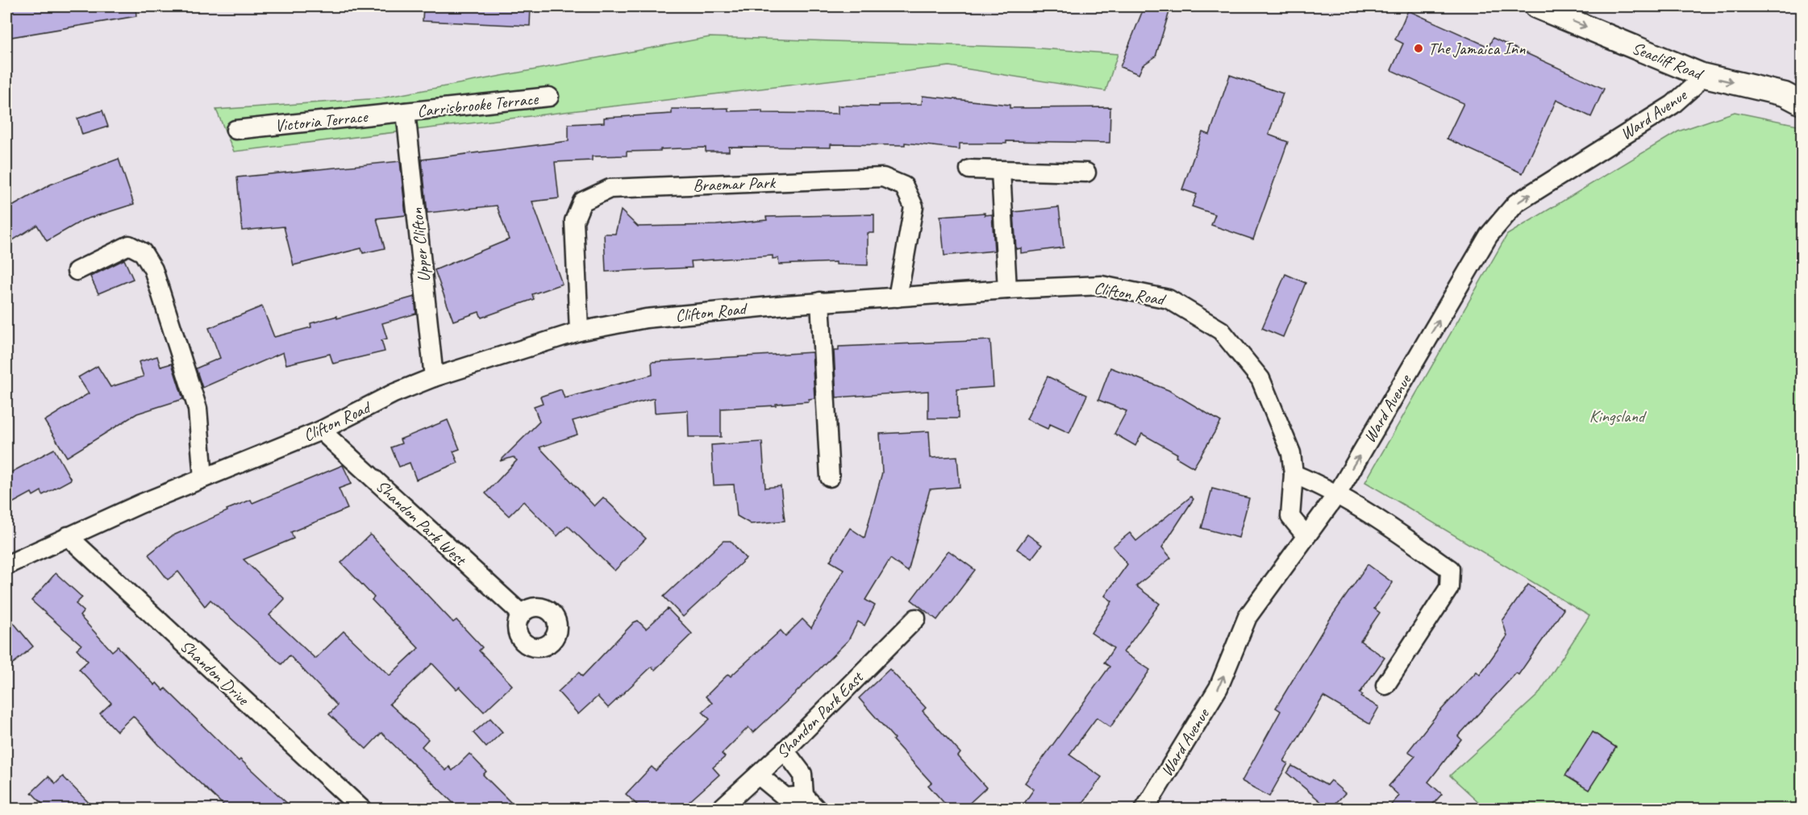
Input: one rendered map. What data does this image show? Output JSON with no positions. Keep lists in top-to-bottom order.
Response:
{
  "streets": {
    "street": [
      "Seacliff Road",
      "Carrisbrooke Terrace",
      "Ward Avenue",
      "Victoria Terrace",
      "Braemar Park",
      "Upper Clifton",
      "Clifton Road",
      "Shandon Park West",
      "Shandon Drive",
      "Shandon Park East"
    ]
  },
  "crossings": [
    ["Seacliff Road", "Ward Avenue"],
    ["Carrisbrooke Terrace", "Victoria Terrace"],
    ["Carrisbrooke Terrace", "Upper Clifton"],
    ["Ward Avenue", "Clifton Road"],
    ["Victoria Terrace", "Upper Clifton"],
    ["Braemar Park", "Clifton Road"],
    ["Upper Clifton", "Clifton Road"],
    ["Clifton Road", "Shandon Park West"],
    ["Clifton Road", "Shandon Drive"]
  ],
  "one_way": ["Seacliff Road", "Ward Avenue"],
  "parks": ["Kingsland"],
  "places": ["The Jamaica Inn"]
}
